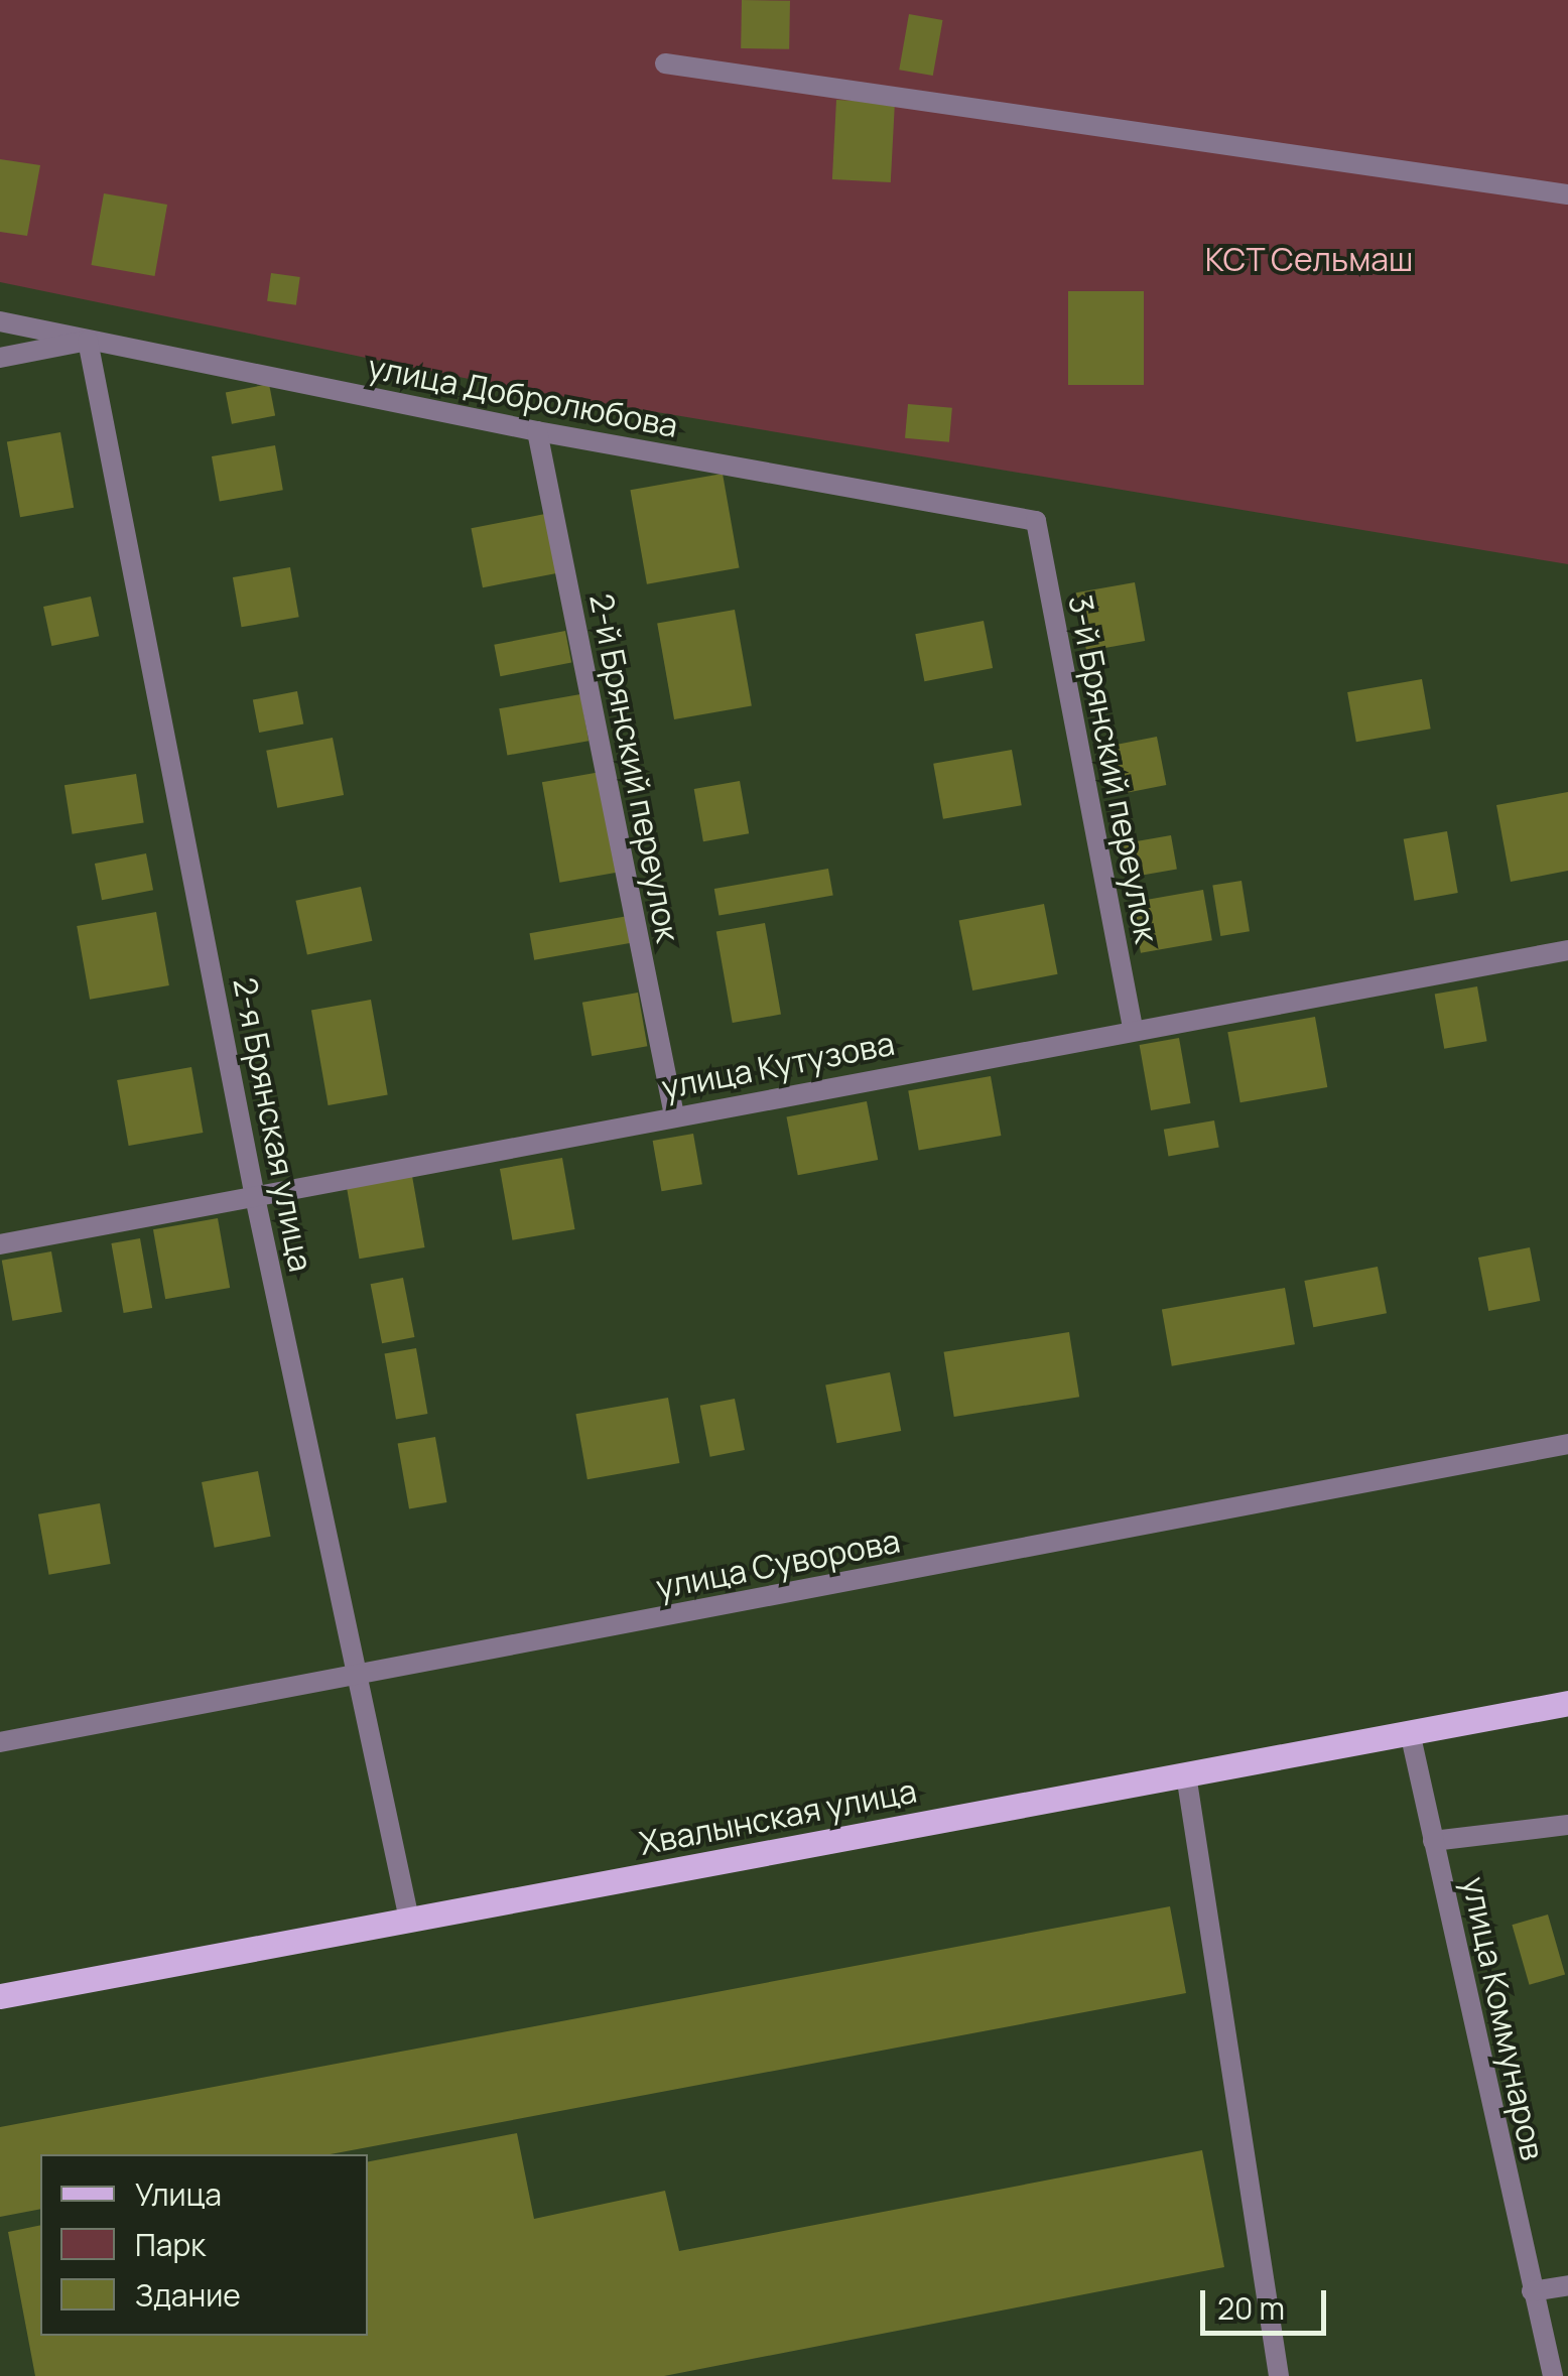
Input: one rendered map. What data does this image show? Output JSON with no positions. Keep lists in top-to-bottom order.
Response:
{
  "streets": {
    "main road": ["Хвалынская улица"],
    "street": [
      "улица Добролюбова",
      "2-й Брянский переулок",
      "3-й Брянский переулок",
      "улица Кутузова",
      "2-я Брянская улица",
      "улица Суворова",
      "улица Коммунаров"
    ]
  },
  "crossings": [
    ["улица Добролюбова", "2-й Брянский переулок"],
    ["улица Добролюбова", "3-й Брянский переулок"],
    ["улица Добролюбова", "2-я Брянская улица"],
    ["2-й Брянский переулок", "улица Кутузова"],
    ["3-й Брянский переулок", "улица Кутузова"],
    ["улица Кутузова", "2-я Брянская улица"],
    ["2-я Брянская улица", "улица Суворова"],
    ["2-я Брянская улица", "Хвалынская улица"],
    ["Хвалынская улица", "улица Коммунаров"]
  ],
  "parks": ["КСТ Сельмаш"],
  "legend": ["Улица", "Парк", "Здание"],
  "scale_bar": "20 m"
}
